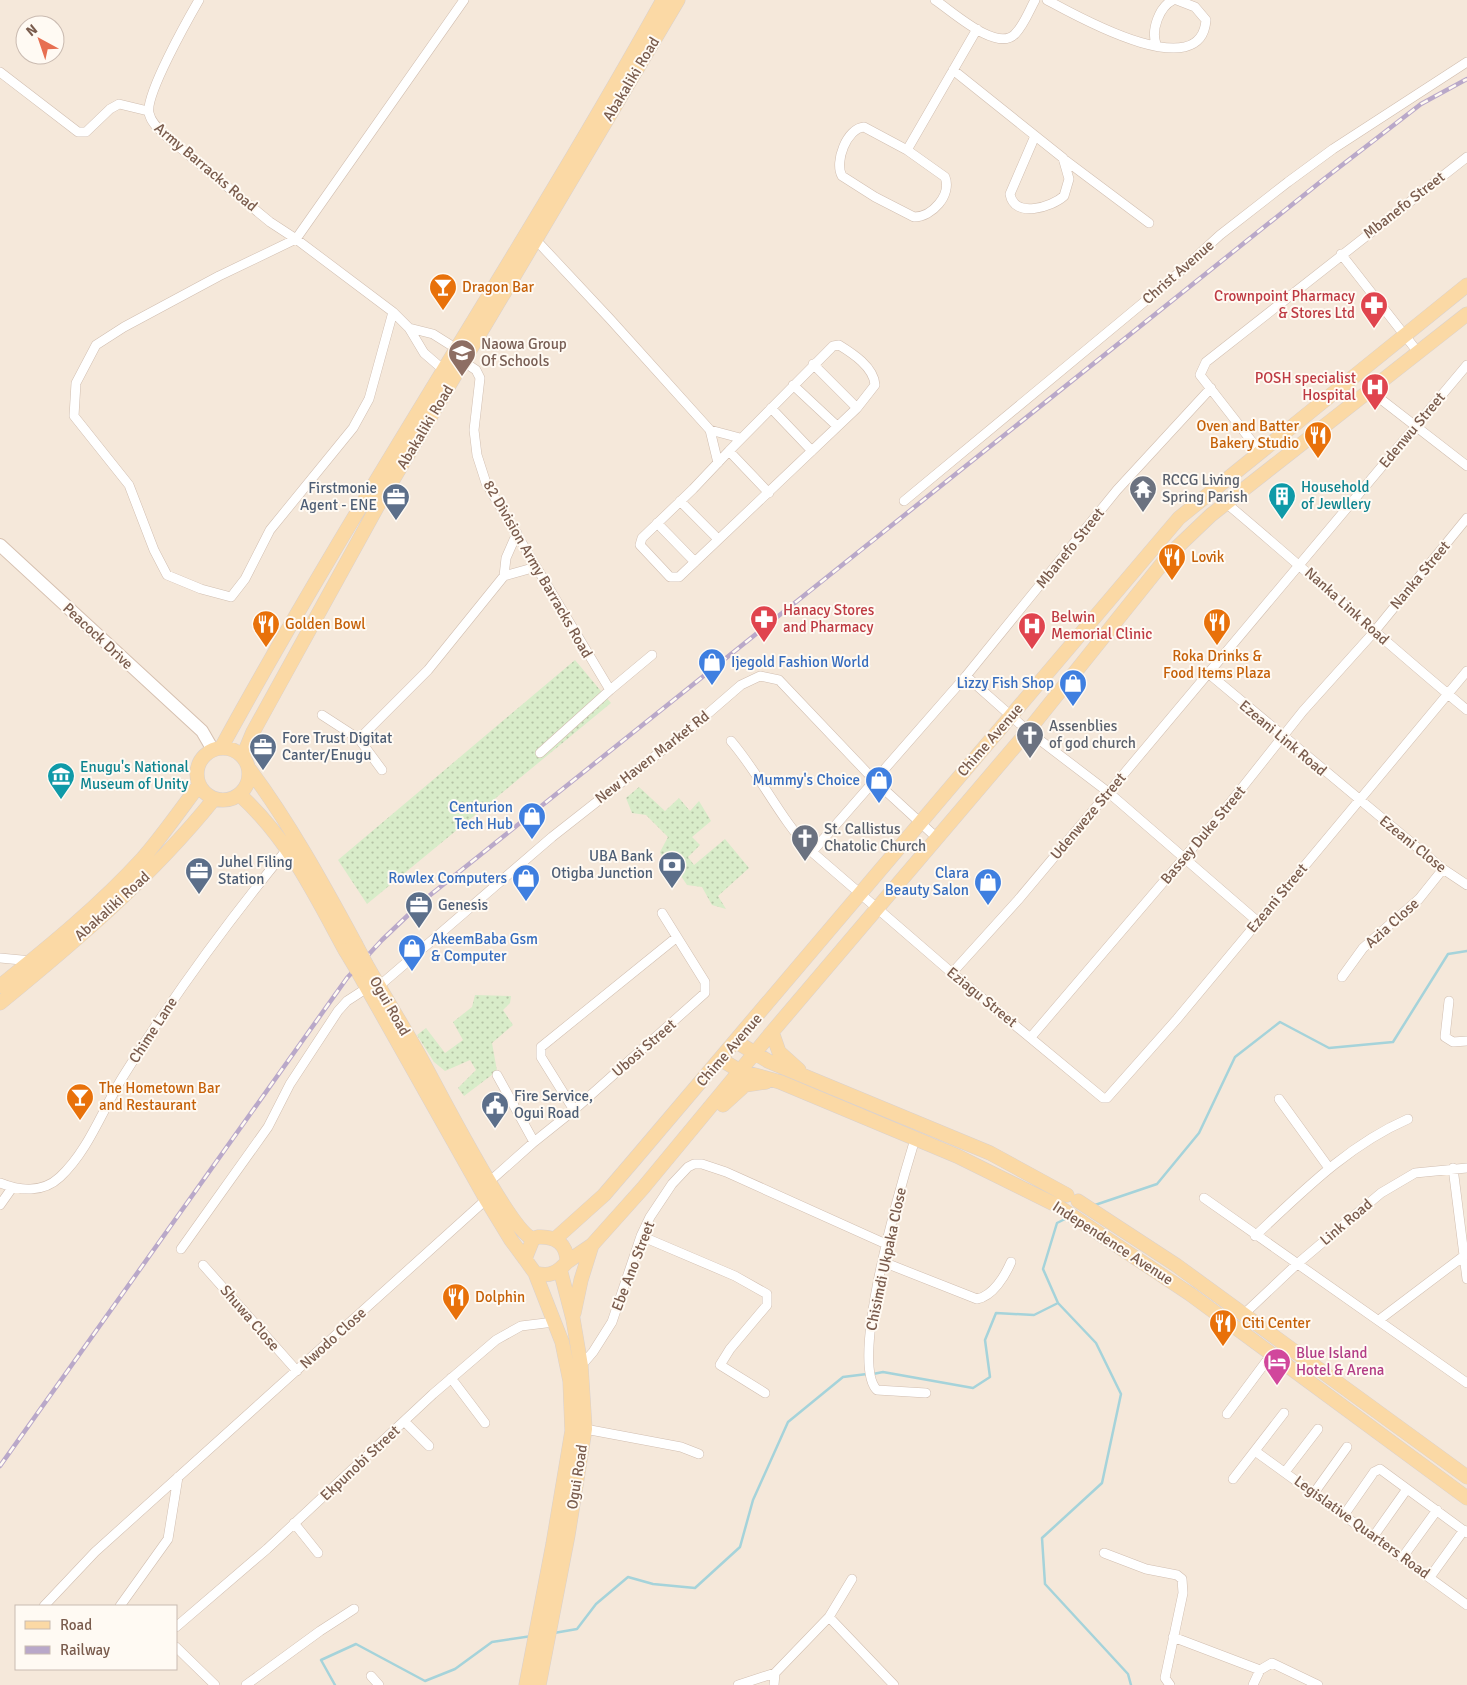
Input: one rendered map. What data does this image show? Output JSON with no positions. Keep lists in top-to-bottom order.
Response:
{
  "streets": {
    "main road": [
      "Abakaliki Road",
      "Chime Avenue",
      "Ogui Road",
      "Independence Avenue"
    ],
    "street": [
      "Army Barracks Road",
      "Mbanefo Street",
      "Christ Avenue",
      "Edenwu Street",
      "82 Division Army Barracks Road",
      "Nanka Street",
      "Nanka Link Road",
      "Peacock Drive",
      "Ezeani Link Road",
      "New Haven Market Rd",
      "Udenweze Street",
      "Bassey Duke Street",
      "Ezeani Close",
      "Ezeani Street",
      "Azia Close",
      "Eziagu Street",
      "Chime Lane",
      "Ubosi Street",
      "Link Road",
      "Chisimdi Ukpaka Close",
      "Ebe Ano Street",
      "Shuwa Close",
      "Nwodo Close",
      "Ekpunobi Street",
      "Legislative Quarters Road"
    ]
  },
  "crossings": [
    ["Abakaliki Road", "Army Barracks Road"],
    ["Abakaliki Road", "82 Division Army Barracks Road"],
    ["Abakaliki Road", "Peacock Drive"],
    ["Abakaliki Road", "Ogui Road"],
    ["Mbanefo Street", "New Haven Market Rd"],
    ["Edenwu Street", "Nanka Link Road"],
    ["Edenwu Street", "Udenweze Street"],
    ["Nanka Street", "Nanka Link Road"],
    ["Nanka Street", "Bassey Duke Street"],
    ["Nanka Link Road", "Chime Avenue"],
    ["Nanka Link Road", "Udenweze Street"],
    ["Nanka Link Road", "Bassey Duke Street"],
    ["Nanka Link Road", "Ezeani Street"],
    ["Peacock Drive", "Ogui Road"],
    ["Ezeani Link Road", "Udenweze Street"],
    ["Ezeani Link Road", "Bassey Duke Street"],
    ["Ezeani Link Road", "Ezeani Close"],
    ["Ezeani Link Road", "Ezeani Street"],
    ["Chime Avenue", "New Haven Market Rd"],
    ["Chime Avenue", "Eziagu Street"],
    ["Chime Avenue", "Ogui Road"],
    ["Chime Avenue", "Independence Avenue"],
    ["New Haven Market Rd", "Ogui Road"],
    ["Udenweze Street", "Eziagu Street"],
    ["Bassey Duke Street", "Eziagu Street"],
    ["Ezeani Close", "Ezeani Street"],
    ["Ezeani Close", "Azia Close"],
    ["Ezeani Street", "Eziagu Street"],
    ["Ogui Road", "Chime Lane"],
    ["Ogui Road", "Ubosi Street"],
    ["Ogui Road", "Ebe Ano Street"],
    ["Ogui Road", "Nwodo Close"],
    ["Ogui Road", "Ekpunobi Street"],
    ["Ubosi Street", "Nwodo Close"],
    ["Link Road", "Independence Avenue"],
    ["Independence Avenue", "Chisimdi Ukpaka Close"],
    ["Chisimdi Ukpaka Close", "Ebe Ano Street"],
    ["Shuwa Close", "Nwodo Close"]
  ],
  "places": {
    "bar": ["Dragon Bar", "The Hometown Bar and Restaurant"],
    "pharmacy": ["Crownpoint Pharmacy & Stores Ltd", "Hanacy Stores and Pharmacy"],
    "school or university": ["Naowa Group Of Schools"],
    "hospital": ["POSH specialist Hospital", "Belwin Memorial Clinic"],
    "restaurant": [
      "Oven and Batter Bakery Studio",
      "Lovik",
      "Roka Drinks & Food Items Plaza",
      "Golden Bowl",
      "Dolphin",
      "Citi Center"
    ],
    "temple": ["RCCG Living Spring Parish"],
    "building": ["Household of Jewllery"],
    "office": [
      "Firstmonie Agent - ENE",
      "Fore Trust Digitat Canter/Enugu",
      "Juhel Filing Station",
      "Genesis"
    ],
    "shop": [
      "Ijegold Fashion World",
      "Lizzy Fish Shop",
      "Mummy's Choice",
      "Centurion Tech Hub",
      "Rowlex Computers",
      "Clara Beauty Salon",
      "AkeemBaba Gsm & Computer"
    ],
    "church": ["Assenblies of god church", "St. Callistus Chatolic Church"],
    "museum": ["Enugu's National Museum of Unity"],
    "bank": ["UBA Bank Otigba Junction"],
    "public building": ["Fire Service, Ogui Road"],
    "hotel": ["Blue Island Hotel & Arena"]
  },
  "legend": ["Road", "Railway"],
  "north": "top left"
}
